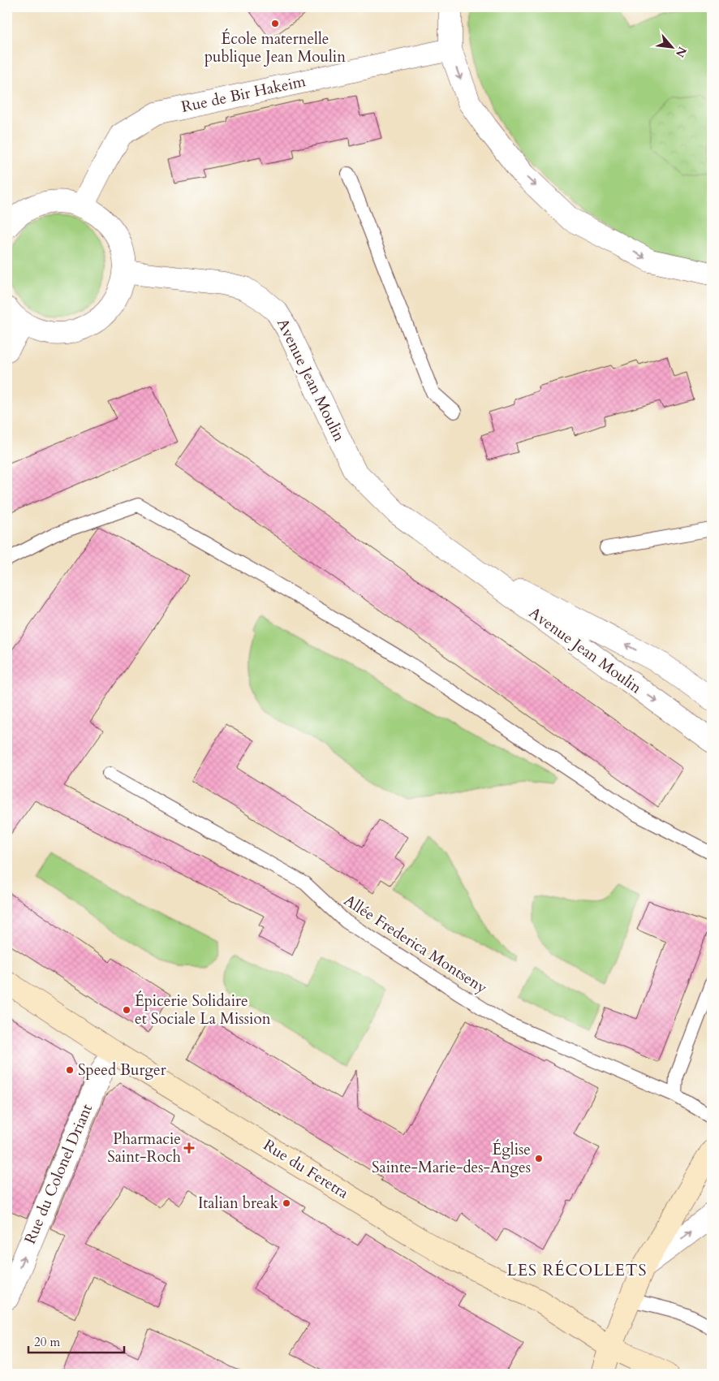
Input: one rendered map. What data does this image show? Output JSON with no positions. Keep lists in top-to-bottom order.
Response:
{
  "streets": {
    "street": [
      "Rue de Bir Hakeim",
      "Avenue Jean Moulin",
      "Rue du Feretra",
      "Rue du Colonel Driant"
    ],
    "lane": ["Allée Frederica Montseny"]
  },
  "crossings": [
    ["Rue du Feretra", "Rue du Colonel Driant"]
  ],
  "one_way": ["Rue du Colonel Driant"],
  "districts": ["LES RÉCOLLETS"],
  "places": {
    "other": [
      "École maternelle publique Jean Moulin",
      "Épicerie Solidaire et Sociale La Mission",
      "Speed Burger",
      "Église Sainte-Marie-des-Anges",
      "Italian break"
    ],
    "health": ["Pharmacie Saint-Roch"]
  },
  "scale_bar": "20 m",
  "north": "bottom right"
}
